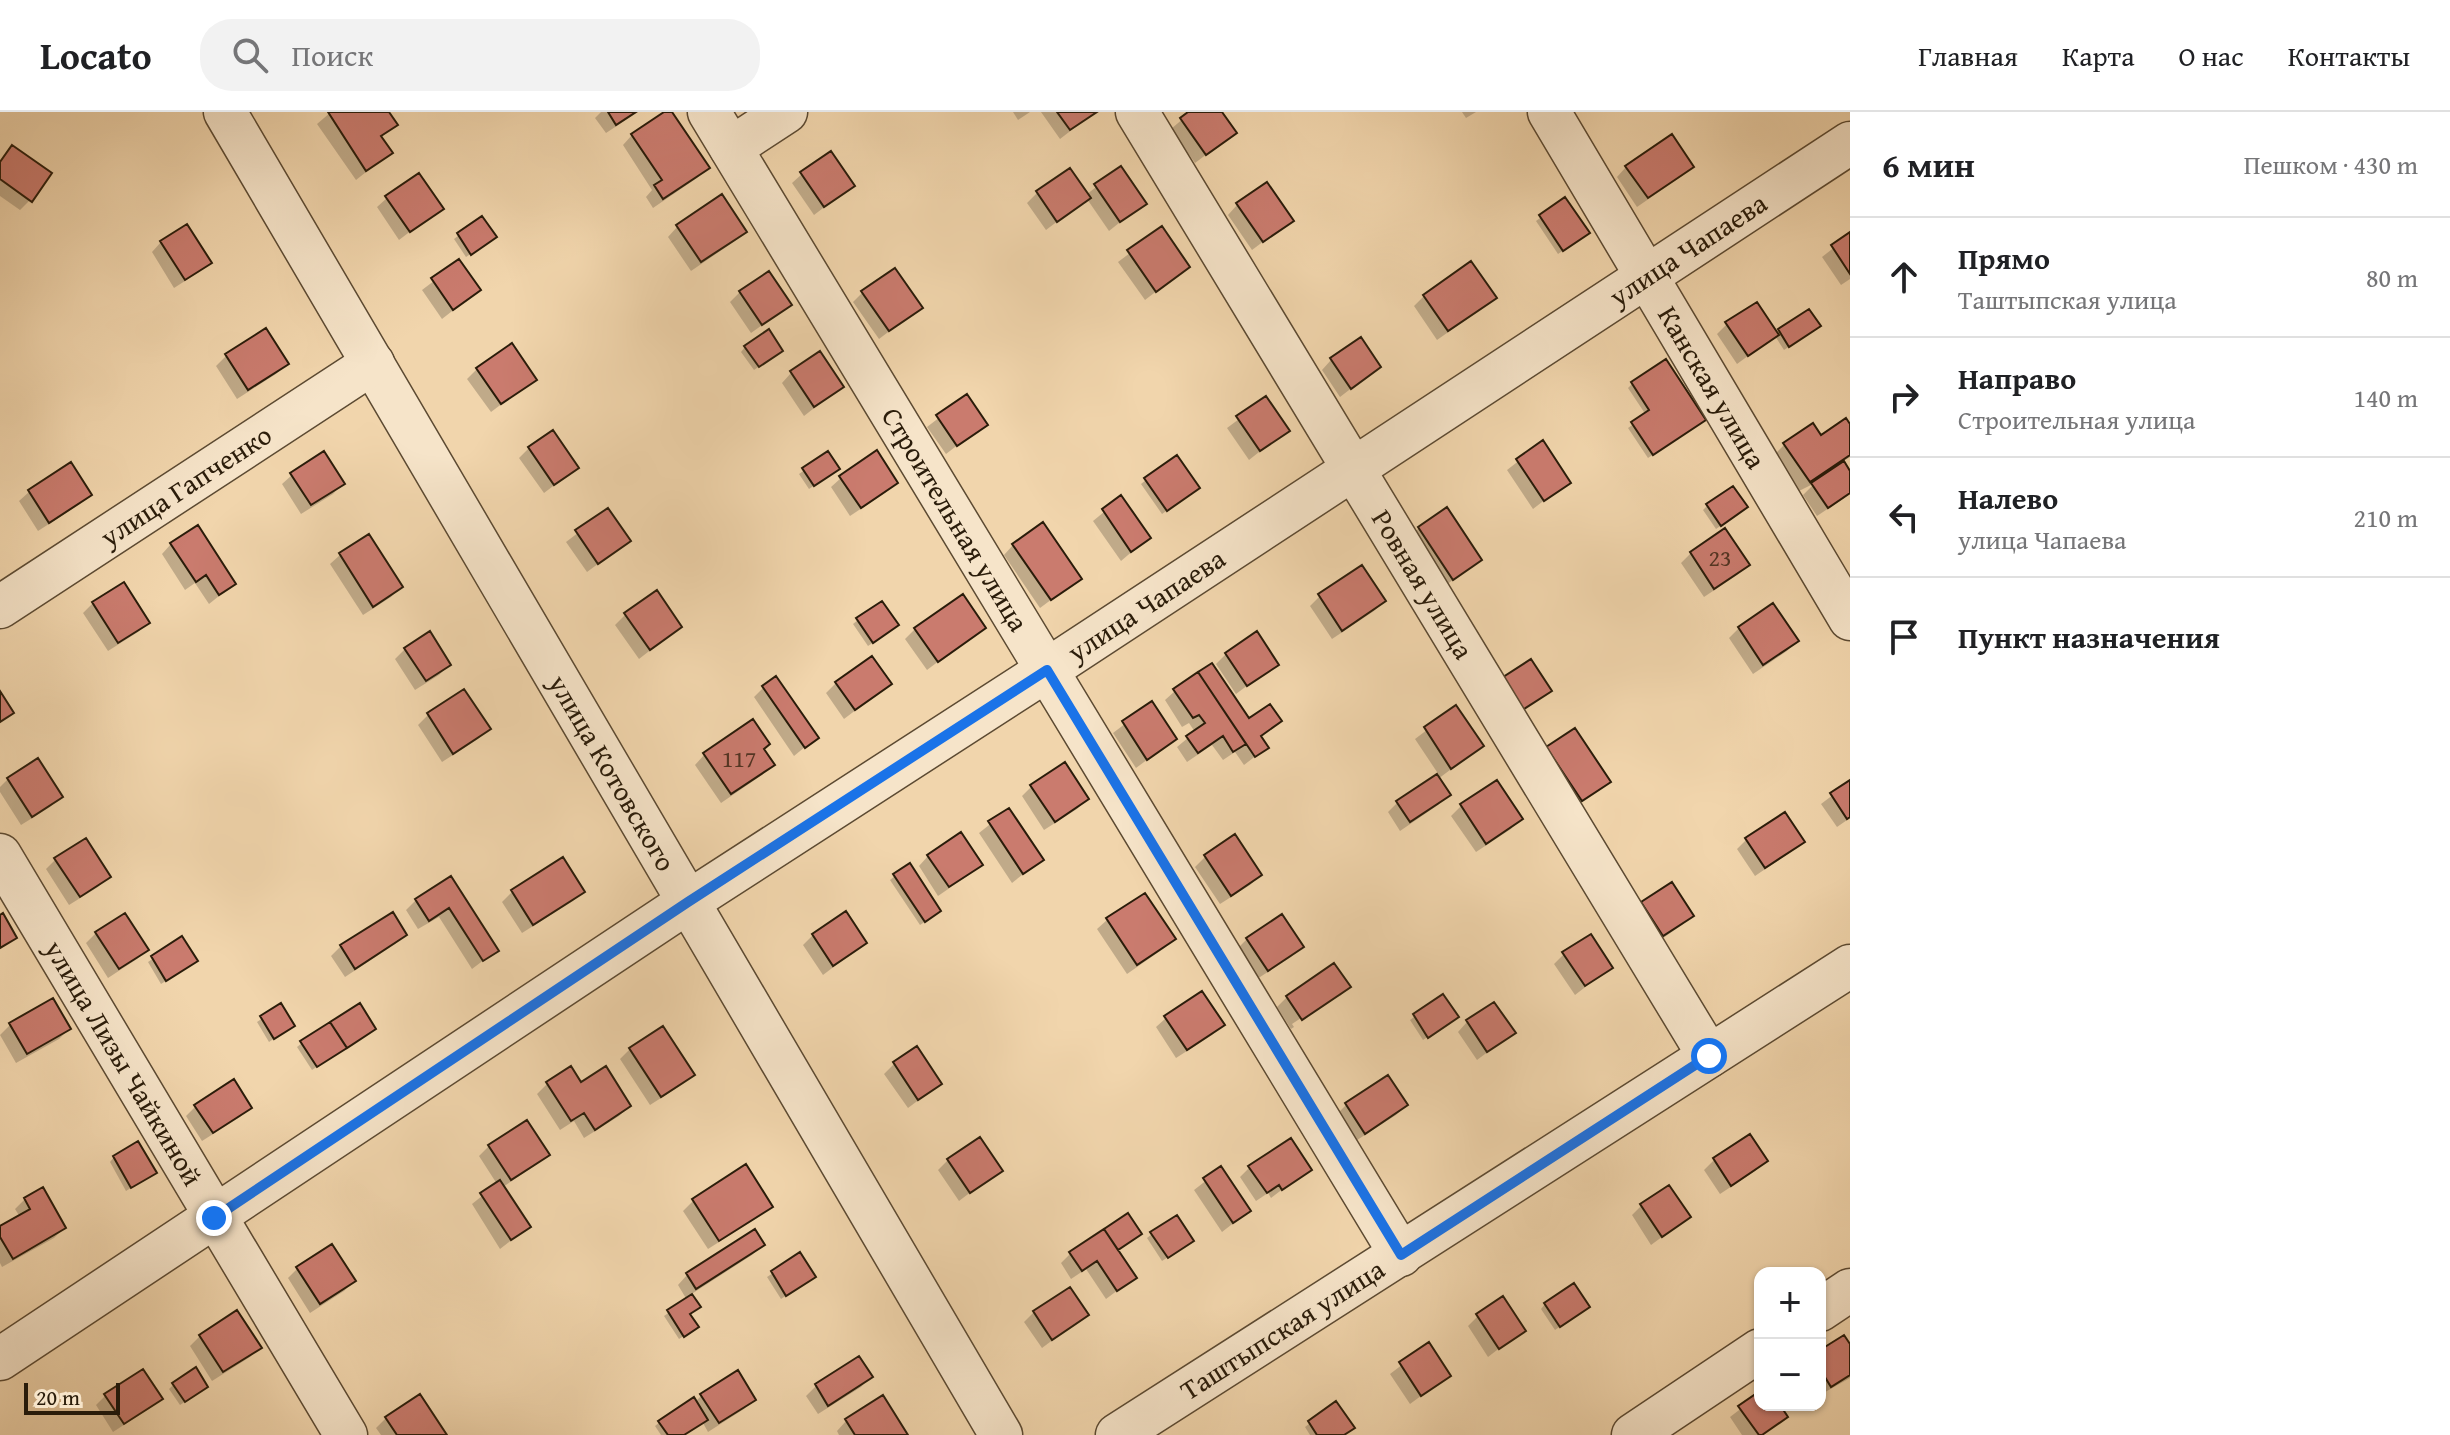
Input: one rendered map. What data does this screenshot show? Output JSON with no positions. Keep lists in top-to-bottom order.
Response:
{
  "streets": {
    "street": [
      "улица Чапаева",
      "Канская улица",
      "улица Гапченко",
      "Строительная улица",
      "Ровная улица",
      "улица Котовского",
      "улица Лизы Чайкиной",
      "Таштыпская улица"
    ]
  },
  "crossings": [
    ["улица Чапаева", "Канская улица"],
    ["улица Чапаева", "Строительная улица"],
    ["улица Чапаева", "Ровная улица"],
    ["улица Чапаева", "улица Котовского"],
    ["улица Чапаева", "улица Лизы Чайкиной"],
    ["улица Гапченко", "улица Котовского"],
    ["Строительная улица", "Таштыпская улица"],
    ["Ровная улица", "Таштыпская улица"]
  ],
  "house_numbers": ["23", "117"],
  "scale_bar": "20 m",
  "page": {
    "header": "Locato",
    "search": "Поиск",
    "nav": [
      "Главная",
      "Карта",
      "О нас",
      "Контакты"
    ],
    "heading": ["6 мин", "Пешком · 430 m"],
    "list": [
      ["Прямо", "Таштыпская улица", "80 m"],
      ["Направо", "Строительная улица", "140 m"],
      ["Налево", "улица Чапаева", "210 m"],
      "Пункт назначения"
    ],
    "map_buttons": ["+", "−"],
    "scale": "20 m"
  }
}
